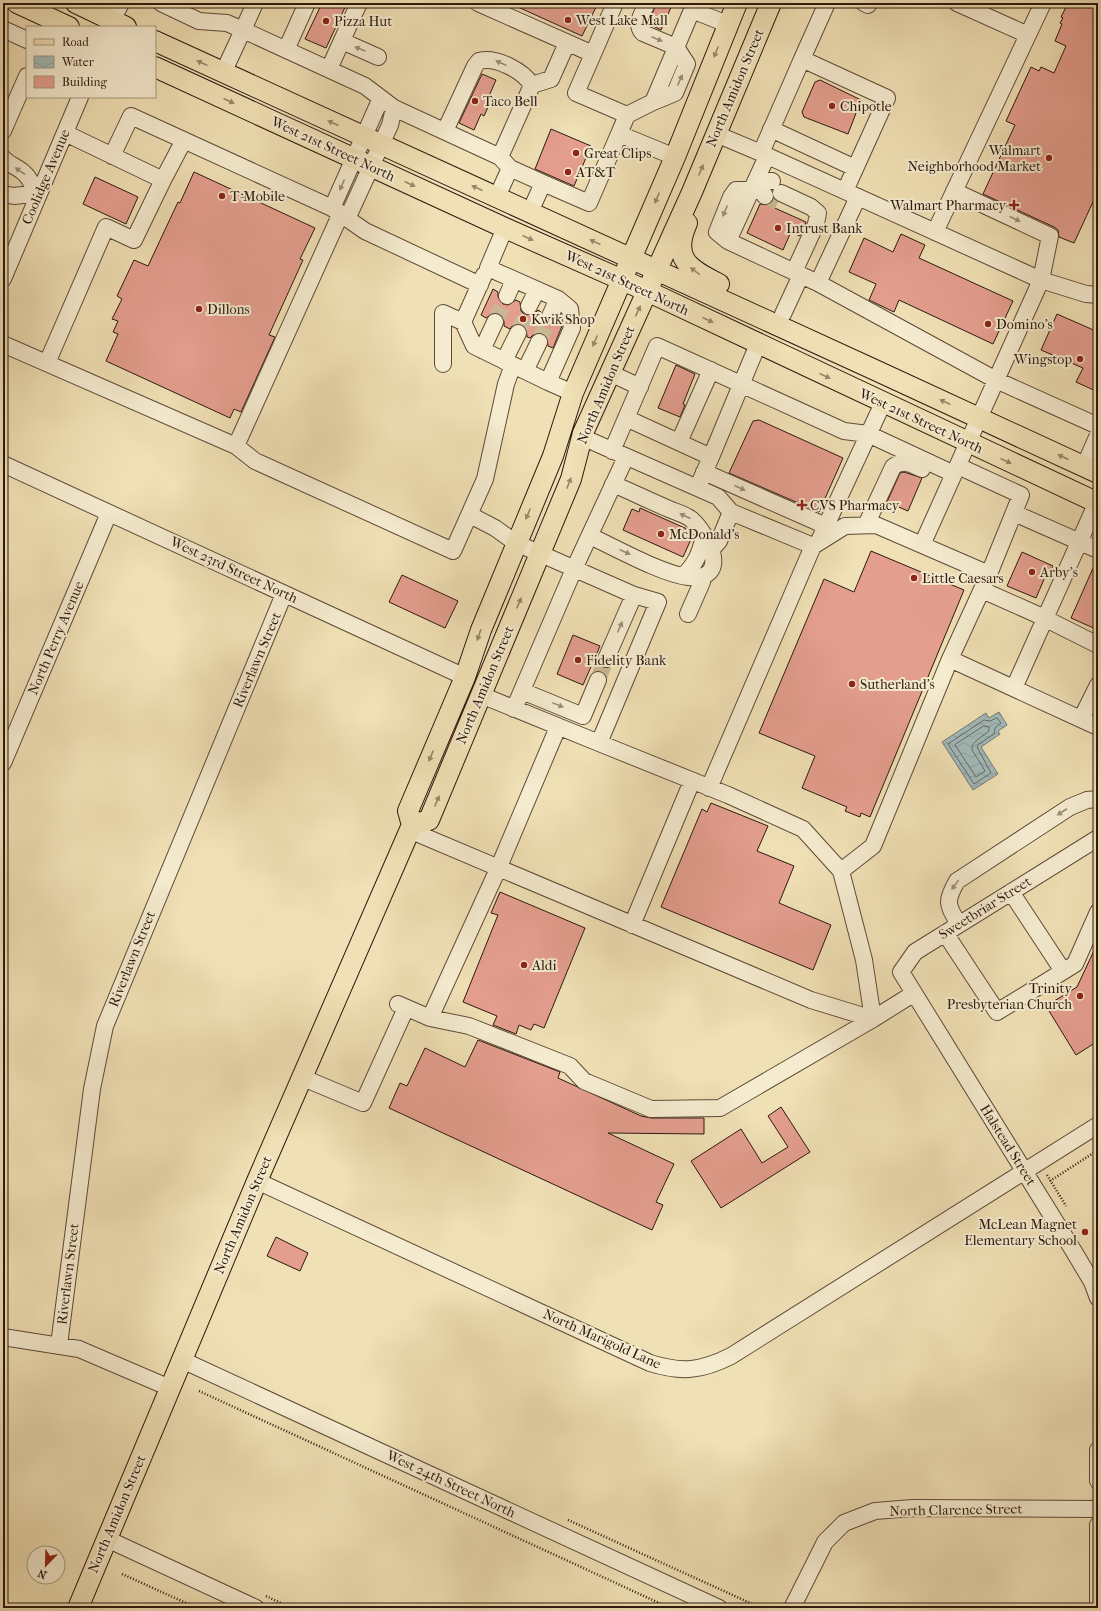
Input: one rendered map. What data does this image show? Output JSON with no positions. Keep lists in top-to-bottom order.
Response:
{
  "streets": {
    "main road": ["North Amidon Street", "West 21st Street North"],
    "street": [
      "Coolidge Avenue",
      "West 23rd Street North",
      "North Perry Avenue",
      "Riverlawn Street",
      "Sweetbriar Street",
      "Halstead Street",
      "North Marigold Lane",
      "West 24th Street North",
      "North Clarence Street"
    ]
  },
  "crossings": [
    ["North Amidon Street", "West 21st Street North"],
    ["North Amidon Street", "West 23rd Street North"],
    ["North Amidon Street", "North Marigold Lane"],
    ["North Amidon Street", "West 24th Street North"],
    ["West 23rd Street North", "North Perry Avenue"],
    ["West 23rd Street North", "Riverlawn Street"],
    ["Sweetbriar Street", "Halstead Street"],
    ["Halstead Street", "North Marigold Lane"]
  ],
  "places": {
    "other": [
      "West Lake Mall",
      "Pizza Hut",
      "Taco Bell",
      "Chipotle",
      "Great Clips",
      "Walmart Neighborhood Market",
      "AT&T",
      "T-Mobile",
      "Intrust Bank",
      "Dillons",
      "Kwik Shop",
      "Domino's",
      "Wingstop",
      "McDonald's",
      "Arby's",
      "Little Caesars",
      "Fidelity Bank",
      "Sutherland's",
      "Aldi",
      "Trinity Presbyterian Church",
      "McLean Magnet Elementary School"
    ],
    "health": ["Walmart Pharmacy", "CVS Pharmacy"]
  },
  "legend": ["Road", "Water", "Building"],
  "north": "bottom left"
}
